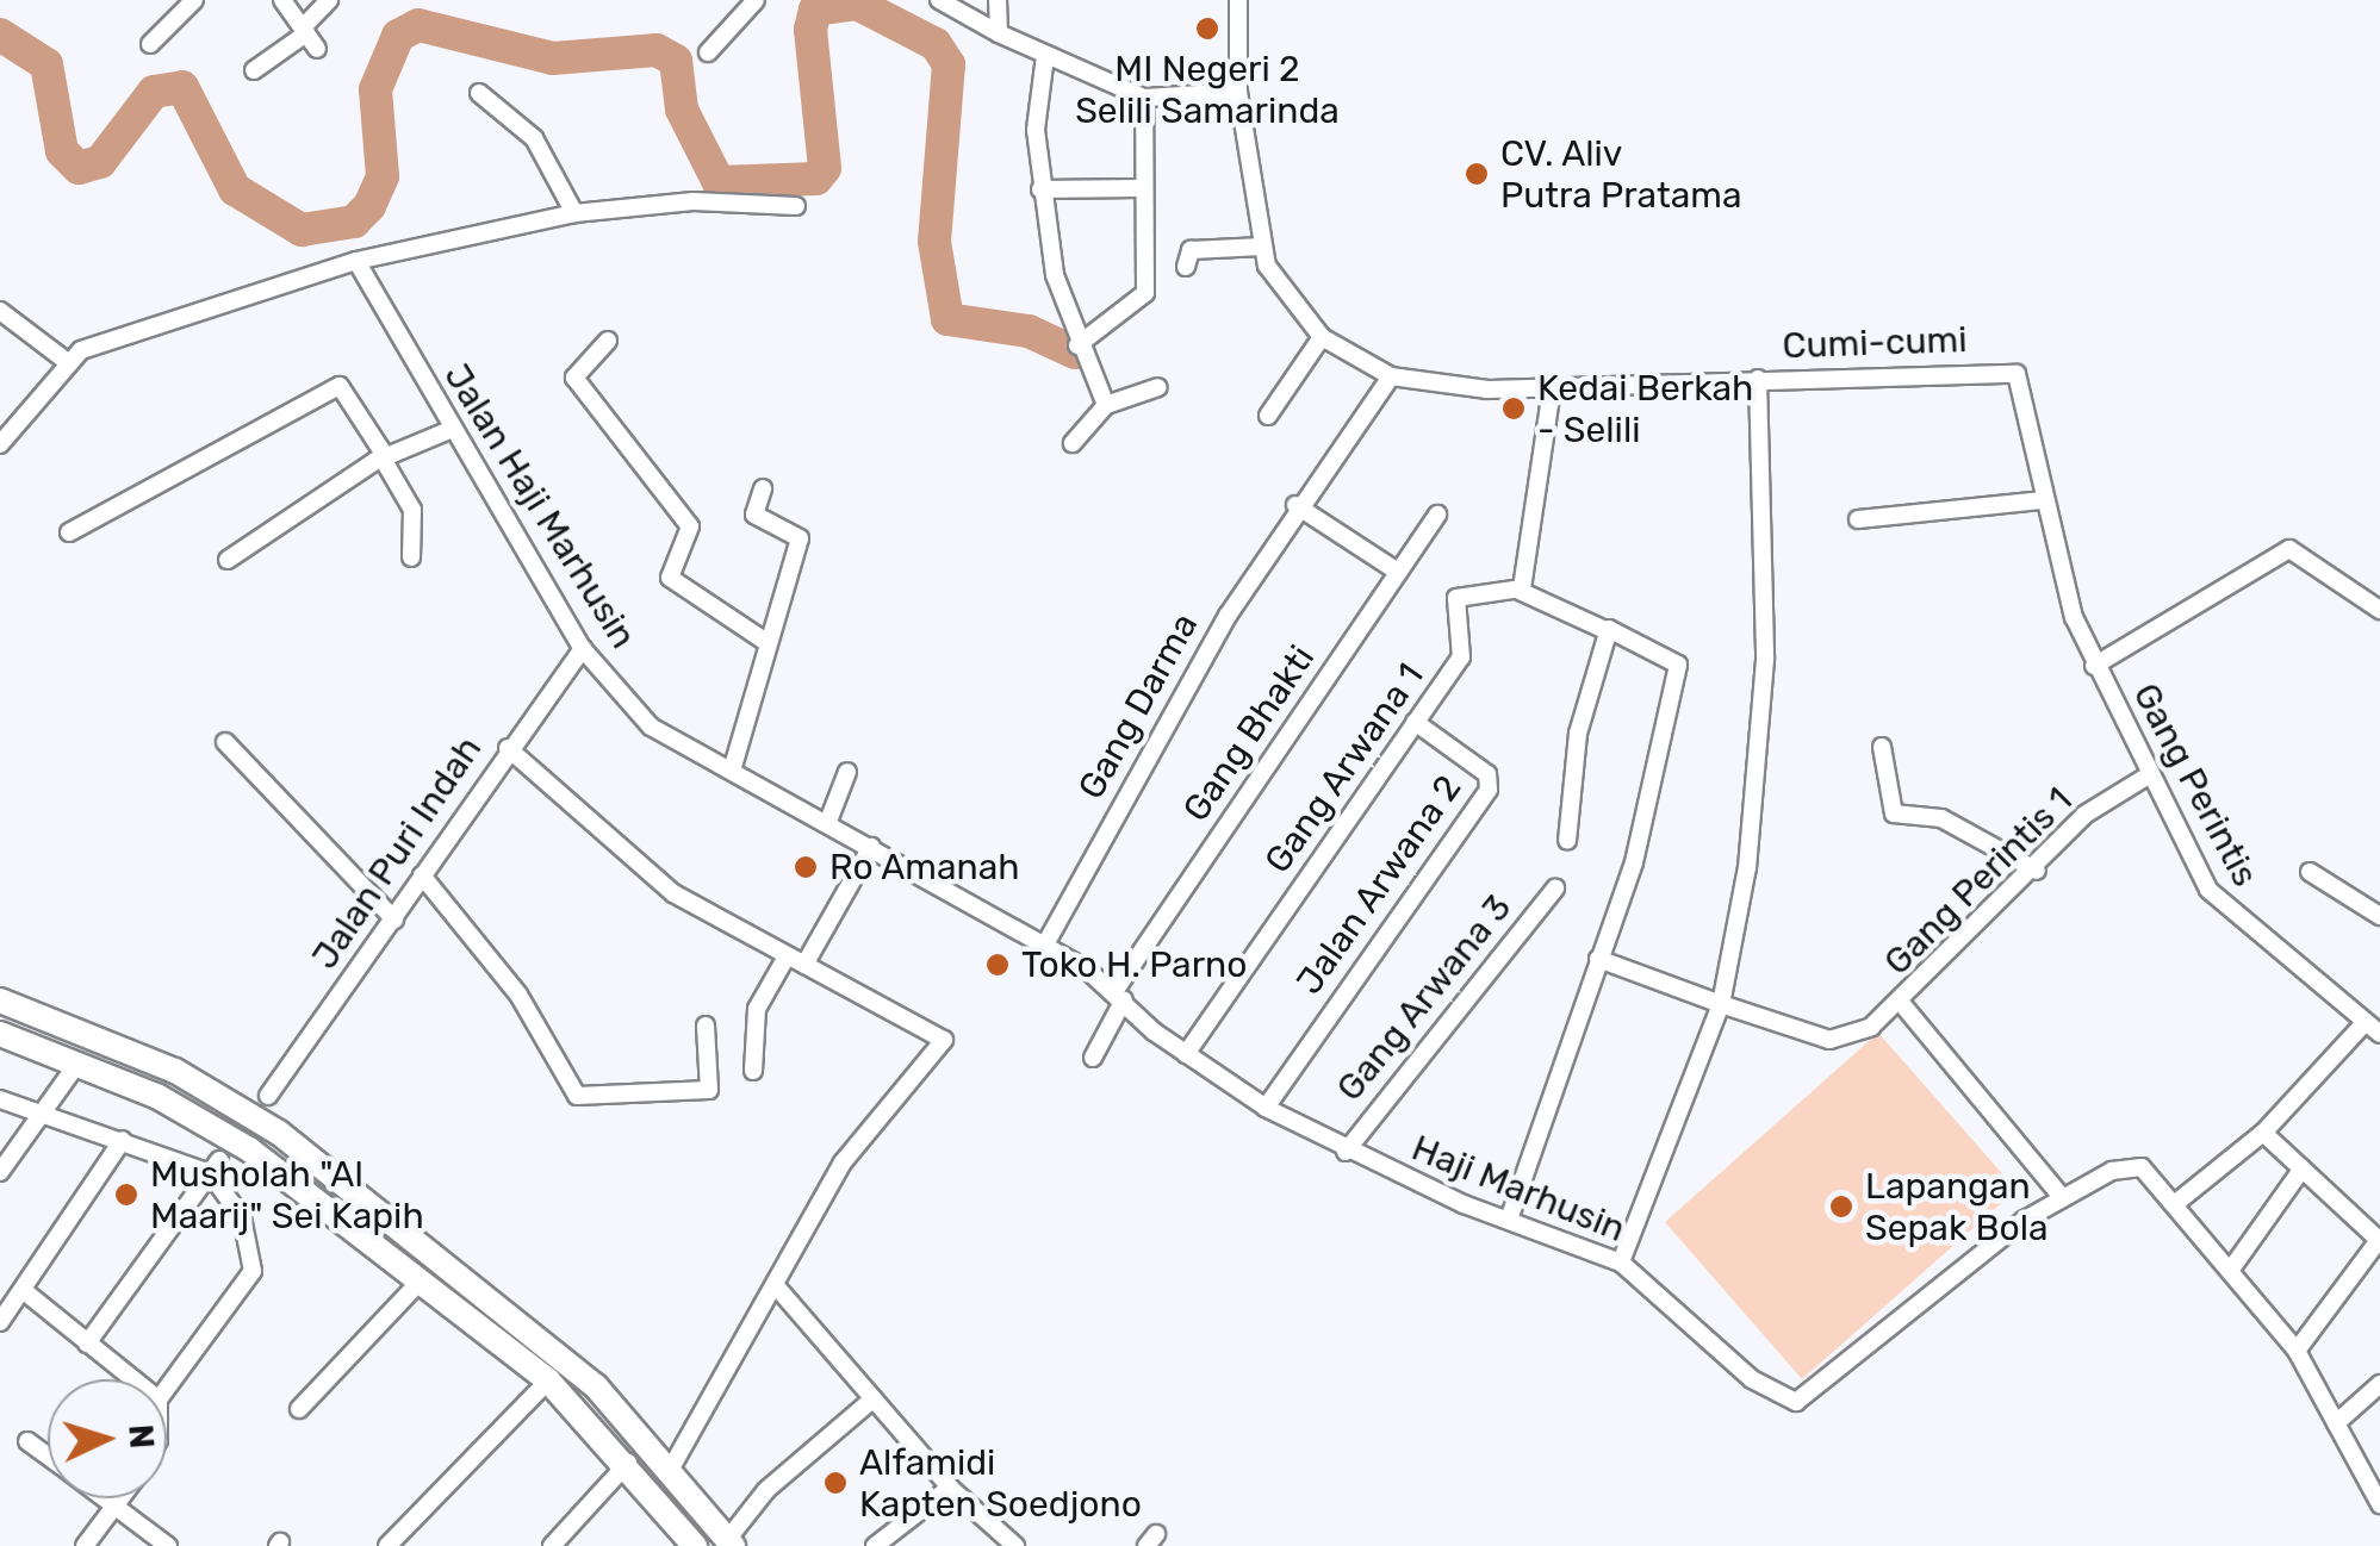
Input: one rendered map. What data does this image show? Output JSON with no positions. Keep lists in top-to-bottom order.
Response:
{
  "streets": {
    "street": [
      "Cumi-cumi",
      "Jalan Haji Marhusin",
      "Gang Darma",
      "Gang Bhakti",
      "Gang Arwana 1",
      "Gang Perintis",
      "Jalan Puri Indah",
      "Gang Perintis 1",
      "Jalan Arwana 2",
      "Gang Arwana 3",
      "Haji Marhusin"
    ]
  },
  "crossings": [
    ["Cumi-cumi", "Gang Darma"],
    ["Cumi-cumi", "Gang Perintis"],
    ["Jalan Haji Marhusin", "Gang Darma"],
    ["Jalan Haji Marhusin", "Jalan Puri Indah"],
    ["Jalan Haji Marhusin", "Haji Marhusin"],
    ["Gang Darma", "Haji Marhusin"],
    ["Gang Bhakti", "Haji Marhusin"],
    ["Gang Arwana 1", "Jalan Arwana 2"],
    ["Gang Arwana 1", "Haji Marhusin"],
    ["Gang Perintis", "Gang Perintis 1"],
    ["Jalan Arwana 2", "Haji Marhusin"],
    ["Gang Arwana 3", "Haji Marhusin"]
  ],
  "places": [
    "MI Negeri 2 Selili Samarinda",
    "CV. Aliv Putra Pratama",
    "Kedai Berkah - Selili",
    "Ro Amanah",
    "Toko H. Parno",
    "Musholah \"Al Maarij\" Sei Kapih",
    "Lapangan Sepak Bola",
    "Alfamidi Kapten Soedjono"
  ],
  "north": "right"
}
